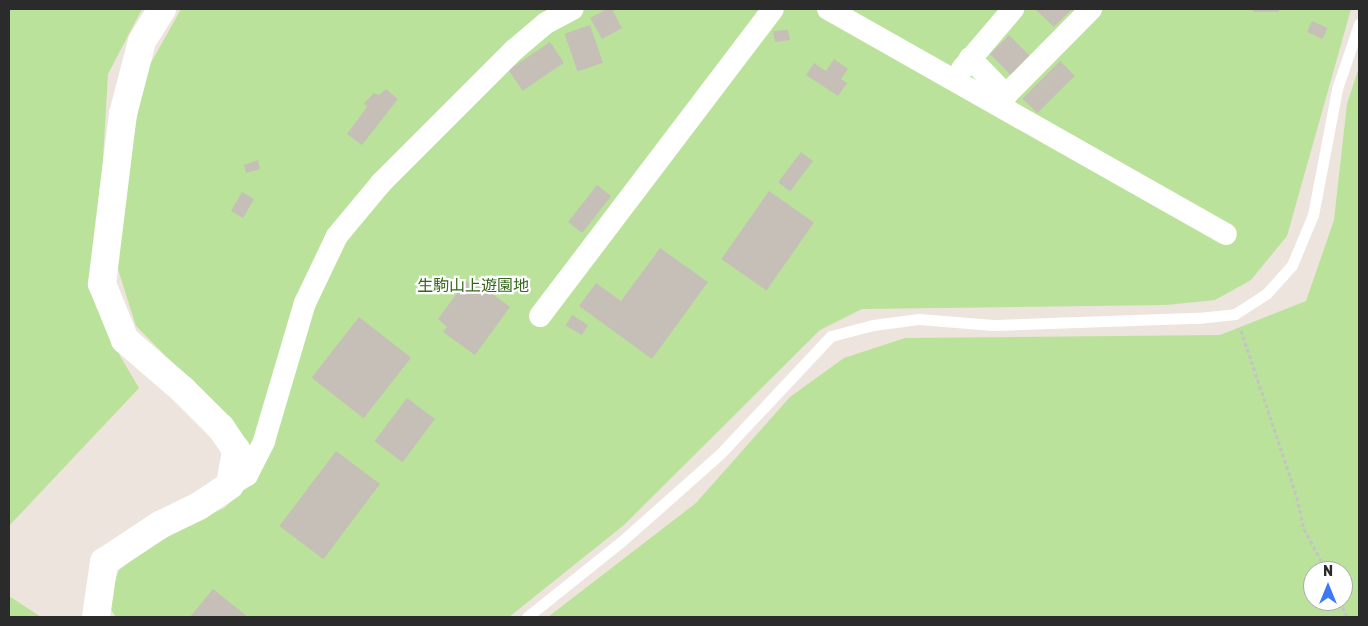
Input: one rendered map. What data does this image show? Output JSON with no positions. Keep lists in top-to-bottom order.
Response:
{
  "parks": ["生駒山上遊園地"],
  "north": "top"
}
